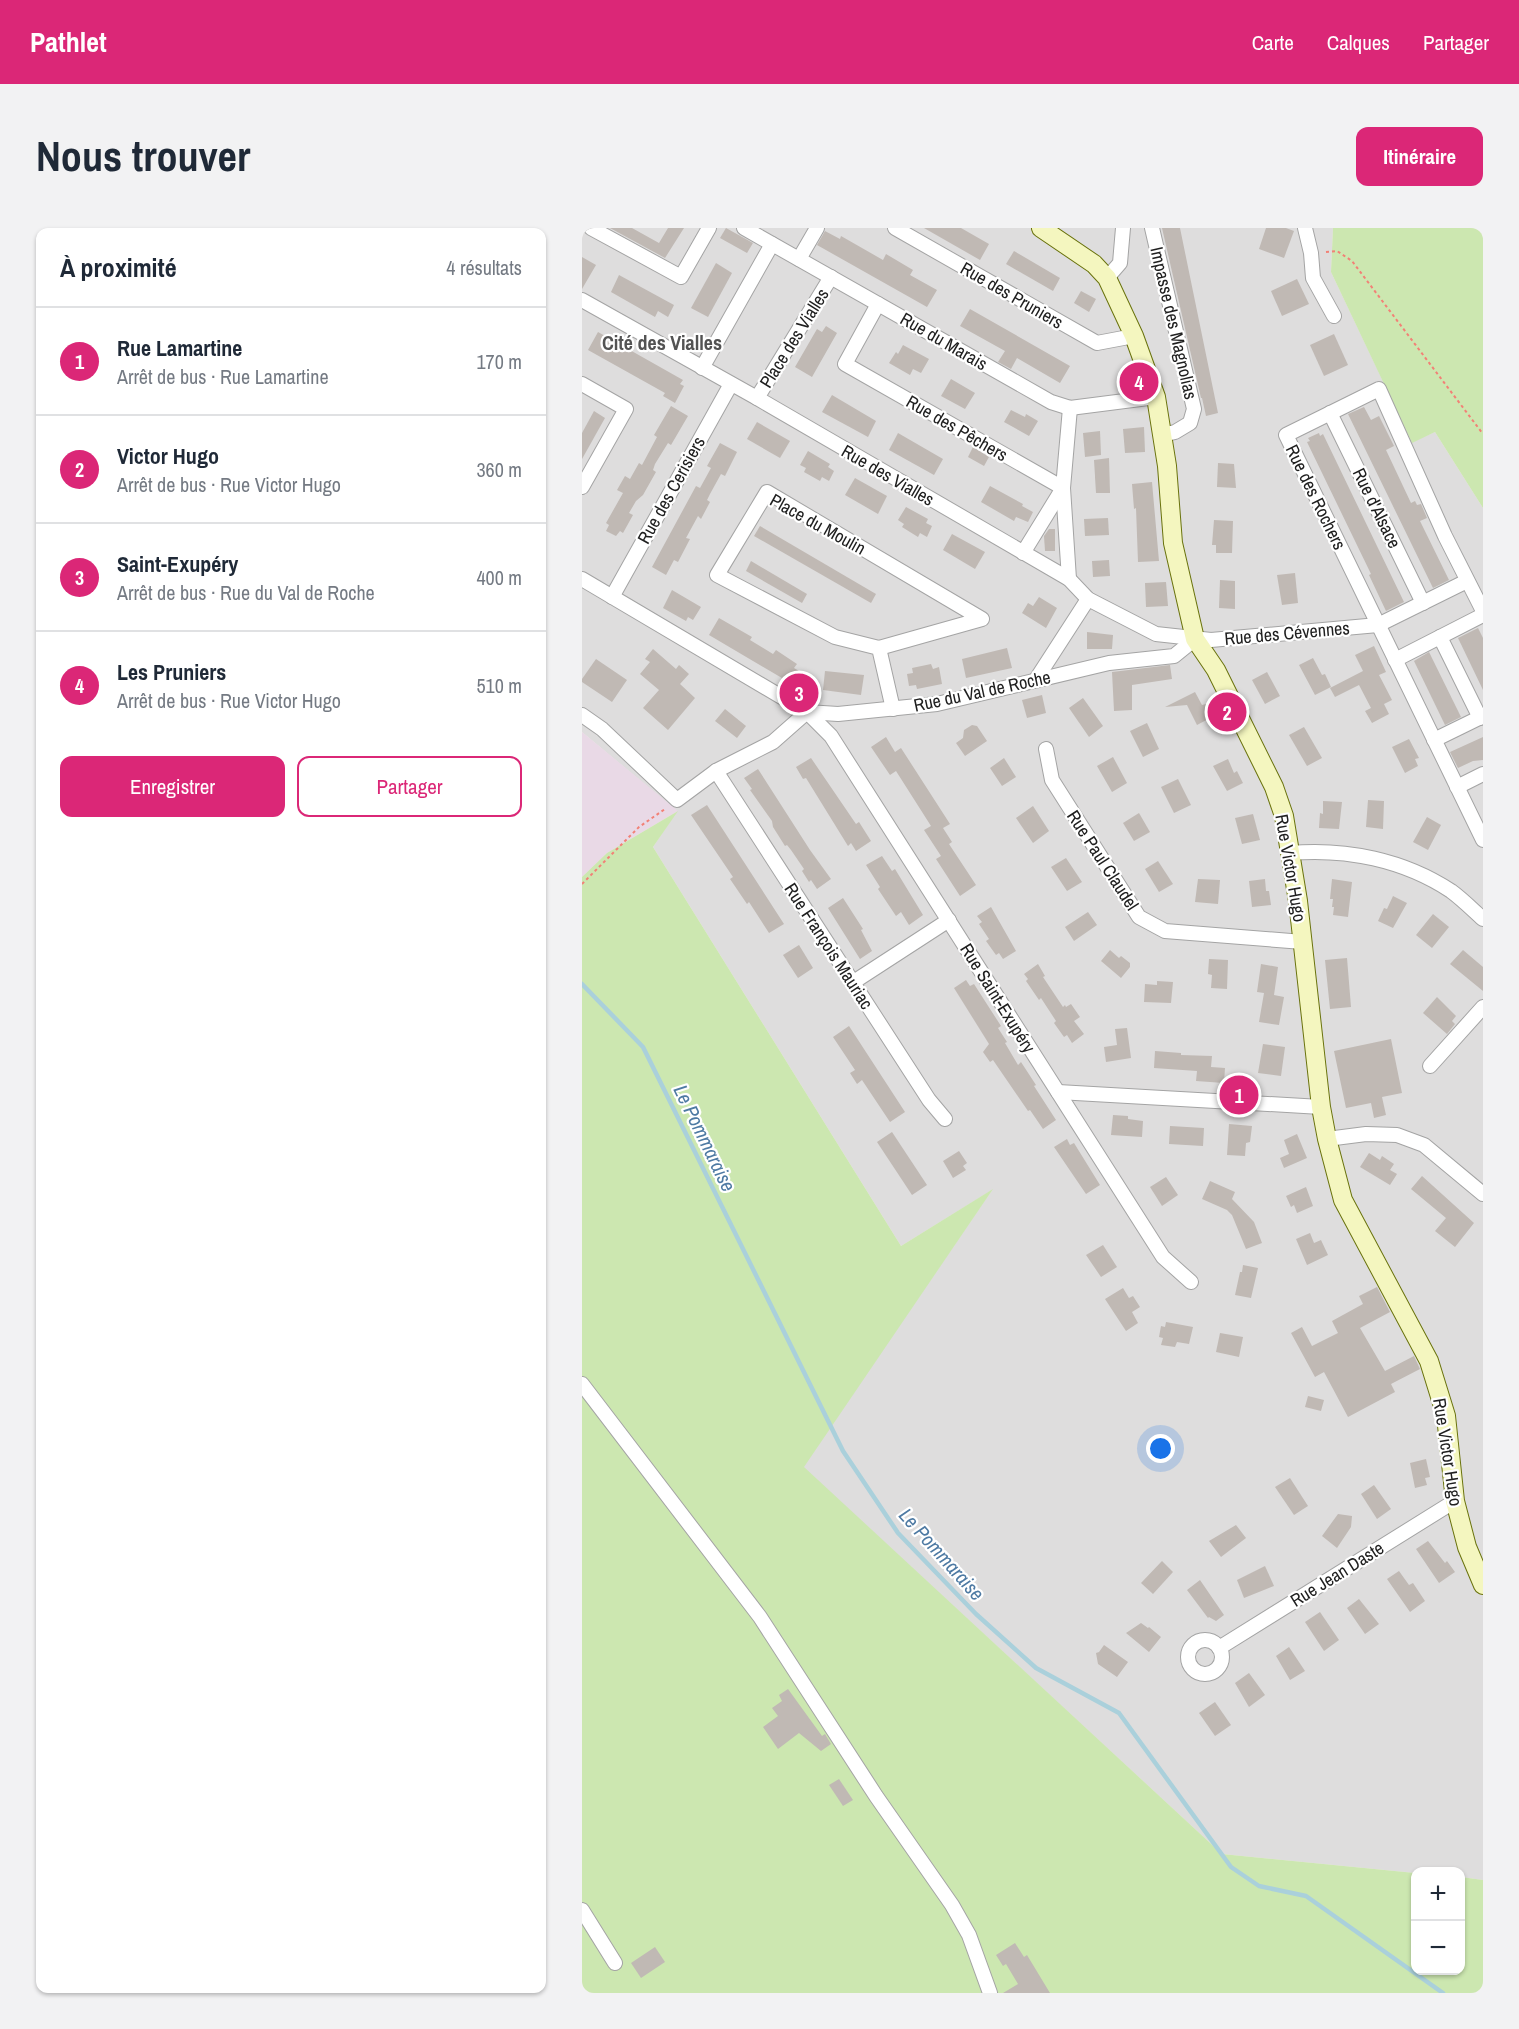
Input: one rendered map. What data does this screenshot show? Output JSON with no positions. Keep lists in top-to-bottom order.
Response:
{
  "streets": {
    "street": [
      "Rue des Pruniers",
      "Impasse des Magnolias",
      "Place des Vialles",
      "Rue du Marais",
      "Rue des Pêchers",
      "Rue des Vialles",
      "Rue des Cerisiers",
      "Rue des Rochers",
      "Rue d'Alsace",
      "Place du Moulin",
      "Rue des Cévennes",
      "Rue du Val de Roche",
      "Rue Paul Claudel",
      "Rue Victor Hugo",
      "Rue François Mauriac",
      "Rue Saint-Exupéry",
      "Rue Jean Daste"
    ]
  },
  "crossings": [
    ["Rue des Pruniers", "Rue Victor Hugo"],
    ["Impasse des Magnolias", "Rue Victor Hugo"],
    ["Place des Vialles", "Rue du Marais"],
    ["Place des Vialles", "Rue des Vialles"],
    ["Rue du Marais", "Rue des Pêchers"],
    ["Rue du Marais", "Rue Victor Hugo"],
    ["Rue des Vialles", "Rue des Cerisiers"],
    ["Rue des Vialles", "Rue des Cévennes"],
    ["Rue des Vialles", "Rue du Val de Roche"],
    ["Rue des Vialles", "Rue Victor Hugo"],
    ["Rue des Cerisiers", "Rue du Val de Roche"],
    ["Rue des Rochers", "Rue d'Alsace"],
    ["Rue des Rochers", "Rue des Cévennes"],
    ["Rue des Cévennes", "Rue du Val de Roche"],
    ["Rue des Cévennes", "Rue Victor Hugo"],
    ["Rue du Val de Roche", "Rue Victor Hugo"],
    ["Rue du Val de Roche", "Rue Saint-Exupéry"],
    ["Rue Paul Claudel", "Rue Victor Hugo"],
    ["Rue Victor Hugo", "Rue Jean Daste"]
  ],
  "districts": ["Cité des Vialles"],
  "water": ["Le Pommaraise"],
  "page": {
    "header": "Pathlet",
    "nav": ["Carte", "Calques", "Partager"],
    "buttons": [
      "Itinéraire",
      ["Enregistrer", "Partager"]
    ],
    "title": "Nous trouver",
    "heading": ["À proximité", "4 résultats"],
    "list": [
      {
        "mark": "1",
        "name": "Rue Lamartine",
        "note": "Arrêt de bus · Rue Lamartine",
        "value": "170 m"
      },
      {
        "mark": "2",
        "name": "Victor Hugo",
        "note": "Arrêt de bus · Rue Victor Hugo",
        "value": "360 m"
      },
      {
        "mark": "3",
        "name": "Saint-Exupéry",
        "note": "Arrêt de bus · Rue du Val de Roche",
        "value": "400 m"
      },
      {
        "mark": "4",
        "name": "Les Pruniers",
        "note": "Arrêt de bus · Rue Victor Hugo",
        "value": "510 m"
      }
    ],
    "pins": [
      "4",
      "3",
      "2",
      "1"
    ],
    "map_buttons": ["+", "−"]
  }
}
